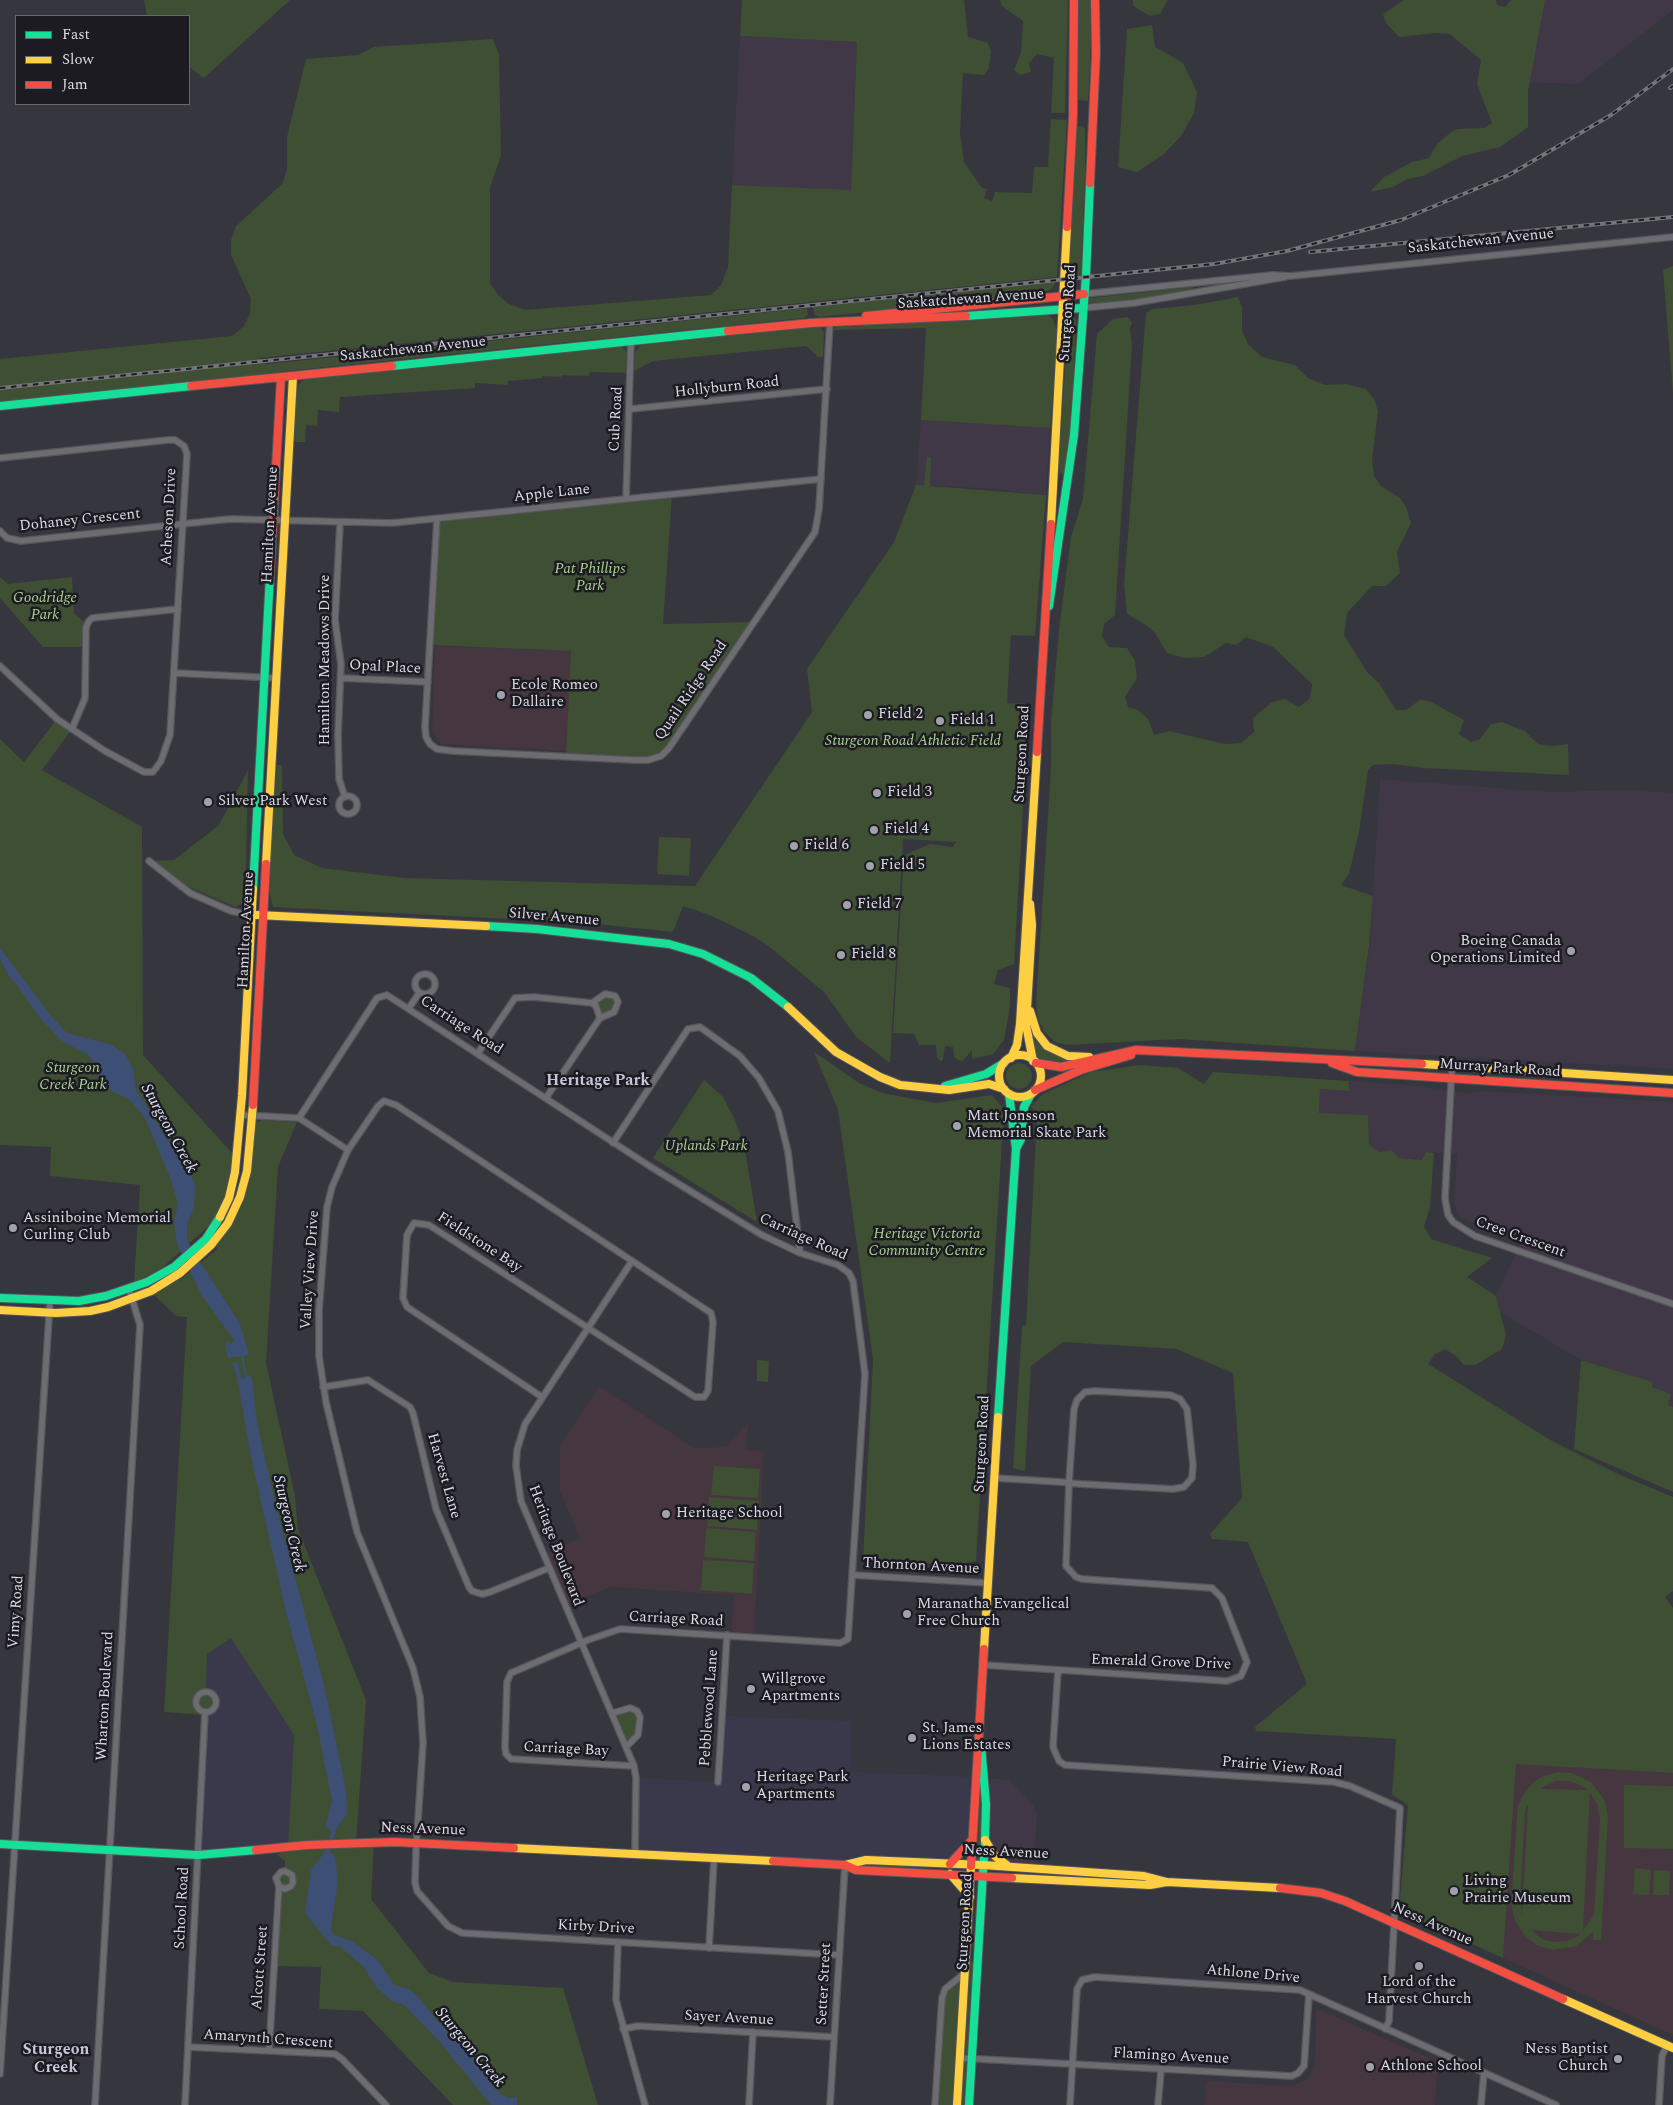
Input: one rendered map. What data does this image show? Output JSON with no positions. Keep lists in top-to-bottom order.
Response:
{
  "streets": {
    "main road": [
      "Saskatchewan Avenue",
      "Sturgeon Road",
      "Hamilton Avenue",
      "Silver Avenue",
      "Murray Park Road",
      "Ness Avenue"
    ],
    "street": [
      "Hollyburn Road",
      "Cub Road",
      "Apple Lane",
      "Acheson Drive",
      "Dohaney Crescent",
      "Hamilton Meadows Drive",
      "Opal Place",
      "Quail Ridge Road",
      "Carriage Road",
      "Cree Crescent",
      "Fieldstone Bay",
      "Valley View Drive",
      "Harvest Lane",
      "Heritage Boulevard",
      "Thornton Avenue",
      "Vimy Road",
      "Emerald Grove Drive",
      "Wharton Boulevard",
      "Pebblewood Lane",
      "Carriage Bay",
      "Prairie View Road",
      "School Road",
      "Kirby Drive",
      "Alcott Street",
      "Athlone Drive",
      "Setter Street",
      "Sayer Avenue",
      "Amarynth Crescent",
      "Flamingo Avenue"
    ]
  },
  "crossings": [
    ["Saskatchewan Avenue", "Sturgeon Road"],
    ["Saskatchewan Avenue", "Cub Road"],
    ["Saskatchewan Avenue", "Hamilton Avenue"],
    ["Saskatchewan Avenue", "Quail Ridge Road"],
    ["Sturgeon Road", "Silver Avenue"],
    ["Sturgeon Road", "Murray Park Road"],
    ["Sturgeon Road", "Thornton Avenue"],
    ["Sturgeon Road", "Emerald Grove Drive"],
    ["Sturgeon Road", "Ness Avenue"],
    ["Sturgeon Road", "Flamingo Avenue"],
    ["Hollyburn Road", "Cub Road"],
    ["Hollyburn Road", "Quail Ridge Road"],
    ["Cub Road", "Apple Lane"],
    ["Apple Lane", "Dohaney Crescent"],
    ["Apple Lane", "Hamilton Avenue"],
    ["Apple Lane", "Hamilton Meadows Drive"],
    ["Apple Lane", "Quail Ridge Road"],
    ["Acheson Drive", "Dohaney Crescent"],
    ["Dohaney Crescent", "Hamilton Avenue"],
    ["Hamilton Avenue", "Silver Avenue"],
    ["Hamilton Avenue", "Vimy Road"],
    ["Hamilton Avenue", "Wharton Boulevard"],
    ["Hamilton Meadows Drive", "Opal Place"],
    ["Opal Place", "Quail Ridge Road"],
    ["Silver Avenue", "Murray Park Road"],
    ["Carriage Road", "Heritage Boulevard"],
    ["Carriage Road", "Thornton Avenue"],
    ["Carriage Road", "Pebblewood Lane"],
    ["Carriage Road", "Carriage Bay"],
    ["Murray Park Road", "Cree Crescent"],
    ["Fieldstone Bay", "Valley View Drive"],
    ["Fieldstone Bay", "Heritage Boulevard"],
    ["Valley View Drive", "Harvest Lane"],
    ["Valley View Drive", "Heritage Boulevard"],
    ["Valley View Drive", "Ness Avenue"],
    ["Valley View Drive", "Kirby Drive"],
    ["Harvest Lane", "Heritage Boulevard"],
    ["Heritage Boulevard", "Carriage Bay"],
    ["Heritage Boulevard", "Ness Avenue"],
    ["Vimy Road", "Ness Avenue"],
    ["Emerald Grove Drive", "Prairie View Road"],
    ["Wharton Boulevard", "Ness Avenue"],
    ["Prairie View Road", "Ness Avenue"],
    ["Prairie View Road", "Athlone Drive"],
    ["Ness Avenue", "School Road"],
    ["Ness Avenue", "Kirby Drive"],
    ["Ness Avenue", "Setter Street"],
    ["School Road", "Amarynth Crescent"],
    ["Kirby Drive", "Setter Street"],
    ["Alcott Street", "Amarynth Crescent"],
    ["Athlone Drive", "Flamingo Avenue"],
    ["Setter Street", "Sayer Avenue"]
  ],
  "districts": ["Heritage Park", "Sturgeon Creek"],
  "water": ["Sturgeon Creek"],
  "parks": [
    "Pat Phillips Park",
    "Goodridge Park",
    "Sturgeon Road Athletic Field",
    "Sturgeon Creek Park",
    "Uplands Park",
    "Heritage Victoria Community Centre"
  ],
  "places": [
    "Ecole Romeo Dallaire",
    "Field 2",
    "Field 1",
    "Field 3",
    "Silver Park West",
    "Field 4",
    "Field 6",
    "Field 5",
    "Field 7",
    "Boeing Canada Operations Limited",
    "Field 8",
    "Matt Jonsson Memorial Skate Park",
    "Assiniboine Memorial Curling Club",
    "Heritage School",
    "Maranatha Evangelical Free Church",
    "Willgrove Apartments",
    "St. James Lions Estates",
    "Heritage Park Apartments",
    "Living Prairie Museum",
    "Lord of the Harvest Church",
    "Ness Baptist Church",
    "Athlone School"
  ],
  "legend": ["Fast", "Slow", "Jam"]
}
